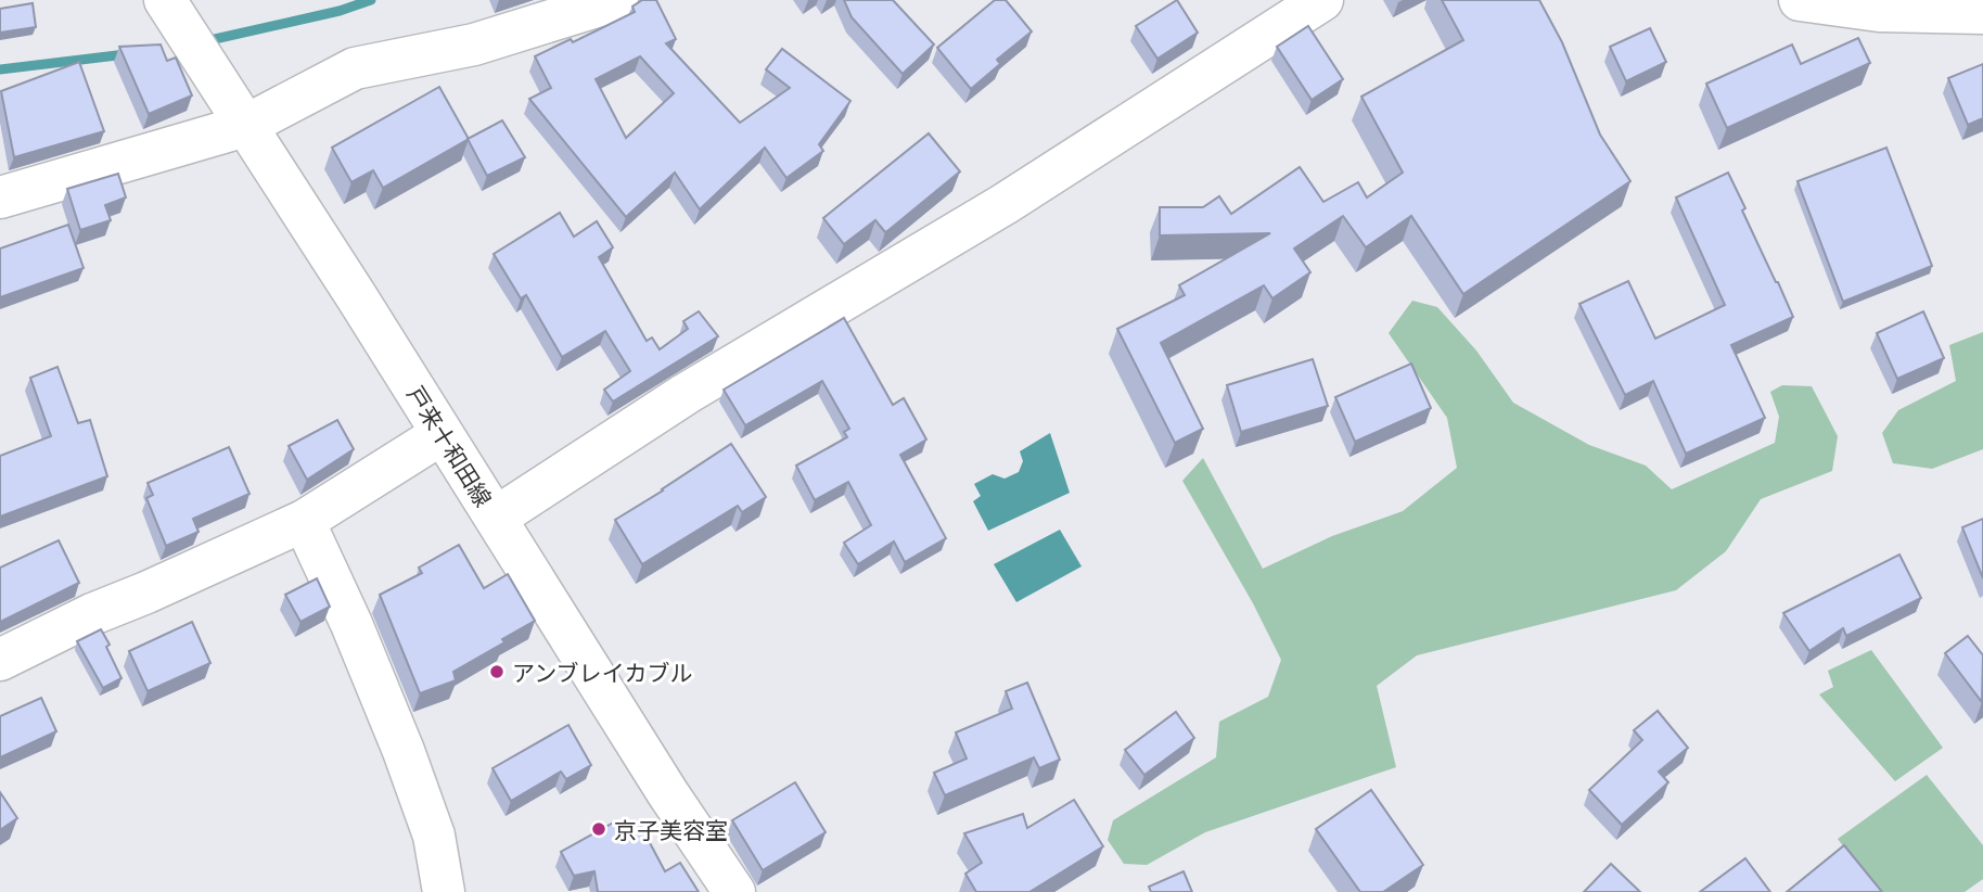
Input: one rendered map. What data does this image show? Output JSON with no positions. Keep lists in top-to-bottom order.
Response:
{
  "streets": {
    "street": ["戸来十和田線"]
  },
  "places": ["アンブレイカブル", "京子美容室"]
}
